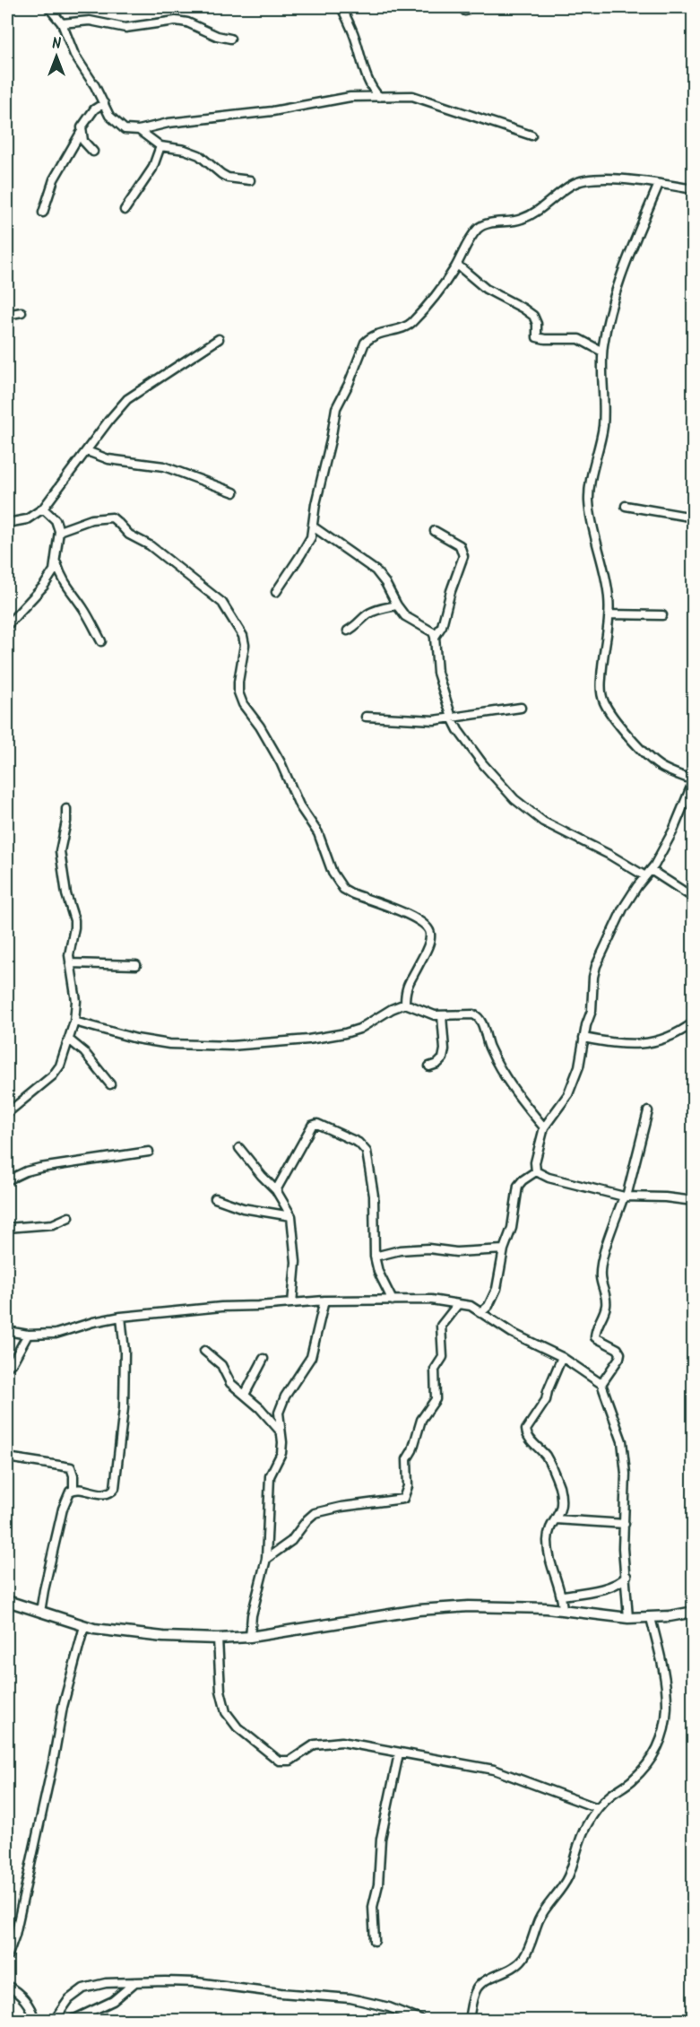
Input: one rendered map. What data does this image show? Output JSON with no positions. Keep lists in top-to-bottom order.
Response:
{
  "north": "top"
}
